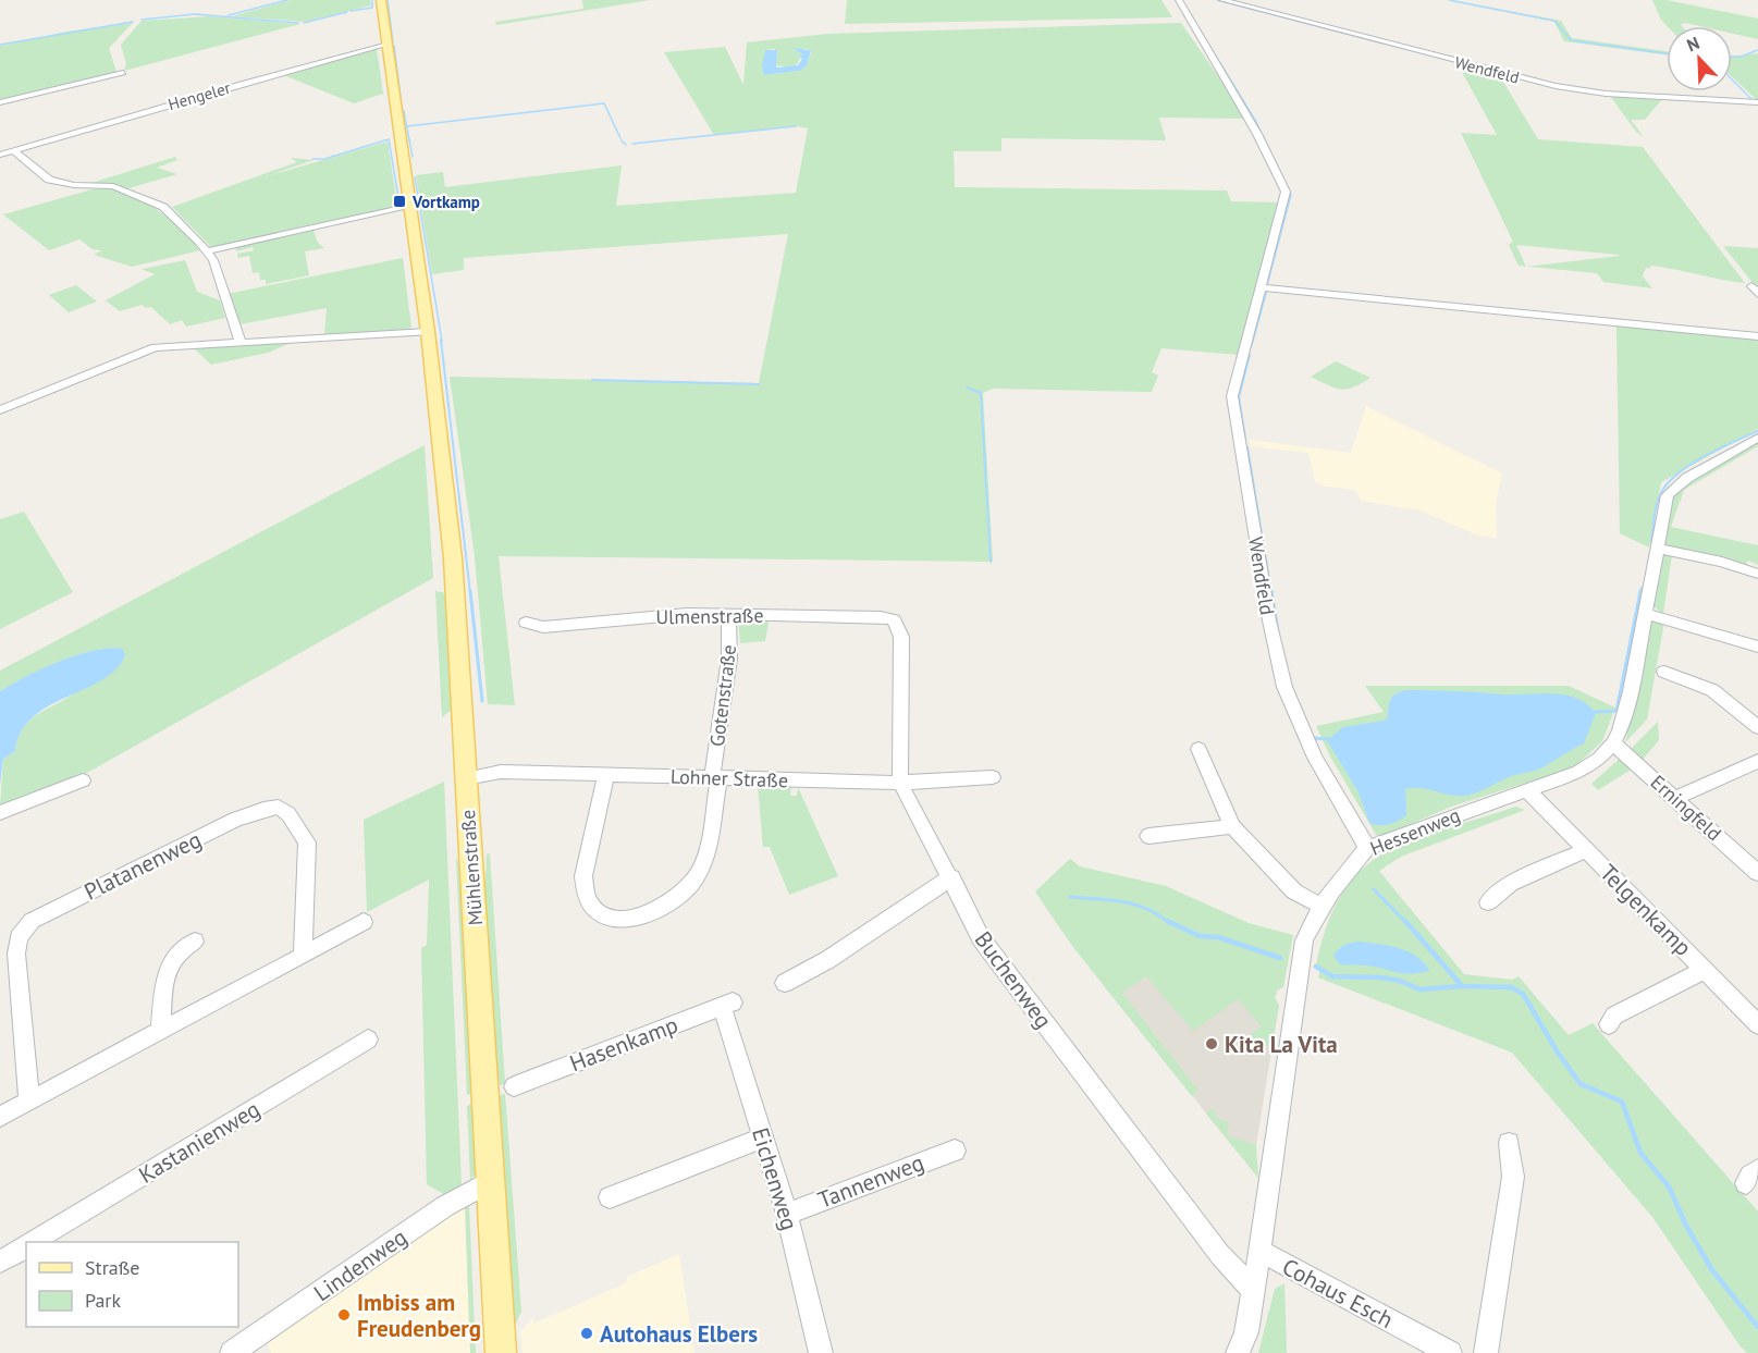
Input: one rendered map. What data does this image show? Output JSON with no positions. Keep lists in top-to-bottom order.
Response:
{
  "streets": {
    "main road": ["Mühlenstraße"],
    "street": [
      "Wendfeld",
      "Hengeler",
      "Ulmenstraße",
      "Gotenstraße",
      "Lohner Straße",
      "Erningfeld",
      "Hessenweg",
      "Platanenweg",
      "Telgenkamp",
      "Buchenweg",
      "Hasenkamp",
      "Kastanienweg",
      "Eichenweg",
      "Tannenweg",
      "Lindenweg",
      "Cohaus Esch"
    ]
  },
  "crossings": [
    ["Wendfeld", "Hessenweg"],
    ["Hengeler", "Mühlenstraße"],
    ["Ulmenstraße", "Gotenstraße"],
    ["Ulmenstraße", "Buchenweg"],
    ["Gotenstraße", "Lohner Straße"],
    ["Lohner Straße", "Mühlenstraße"],
    ["Lohner Straße", "Buchenweg"],
    ["Erningfeld", "Hessenweg"],
    ["Hessenweg", "Telgenkamp"],
    ["Hessenweg", "Buchenweg"],
    ["Hessenweg", "Cohaus Esch"],
    ["Mühlenstraße", "Lindenweg"],
    ["Hasenkamp", "Eichenweg"],
    ["Eichenweg", "Tannenweg"]
  ],
  "places": {
    "transit": ["Vortkamp"],
    "other": ["Kita La Vita", "Imbiss am Freudenberg", "Autohaus Elbers"]
  },
  "legend": ["Straße", "Park"],
  "north": "top left"
}
